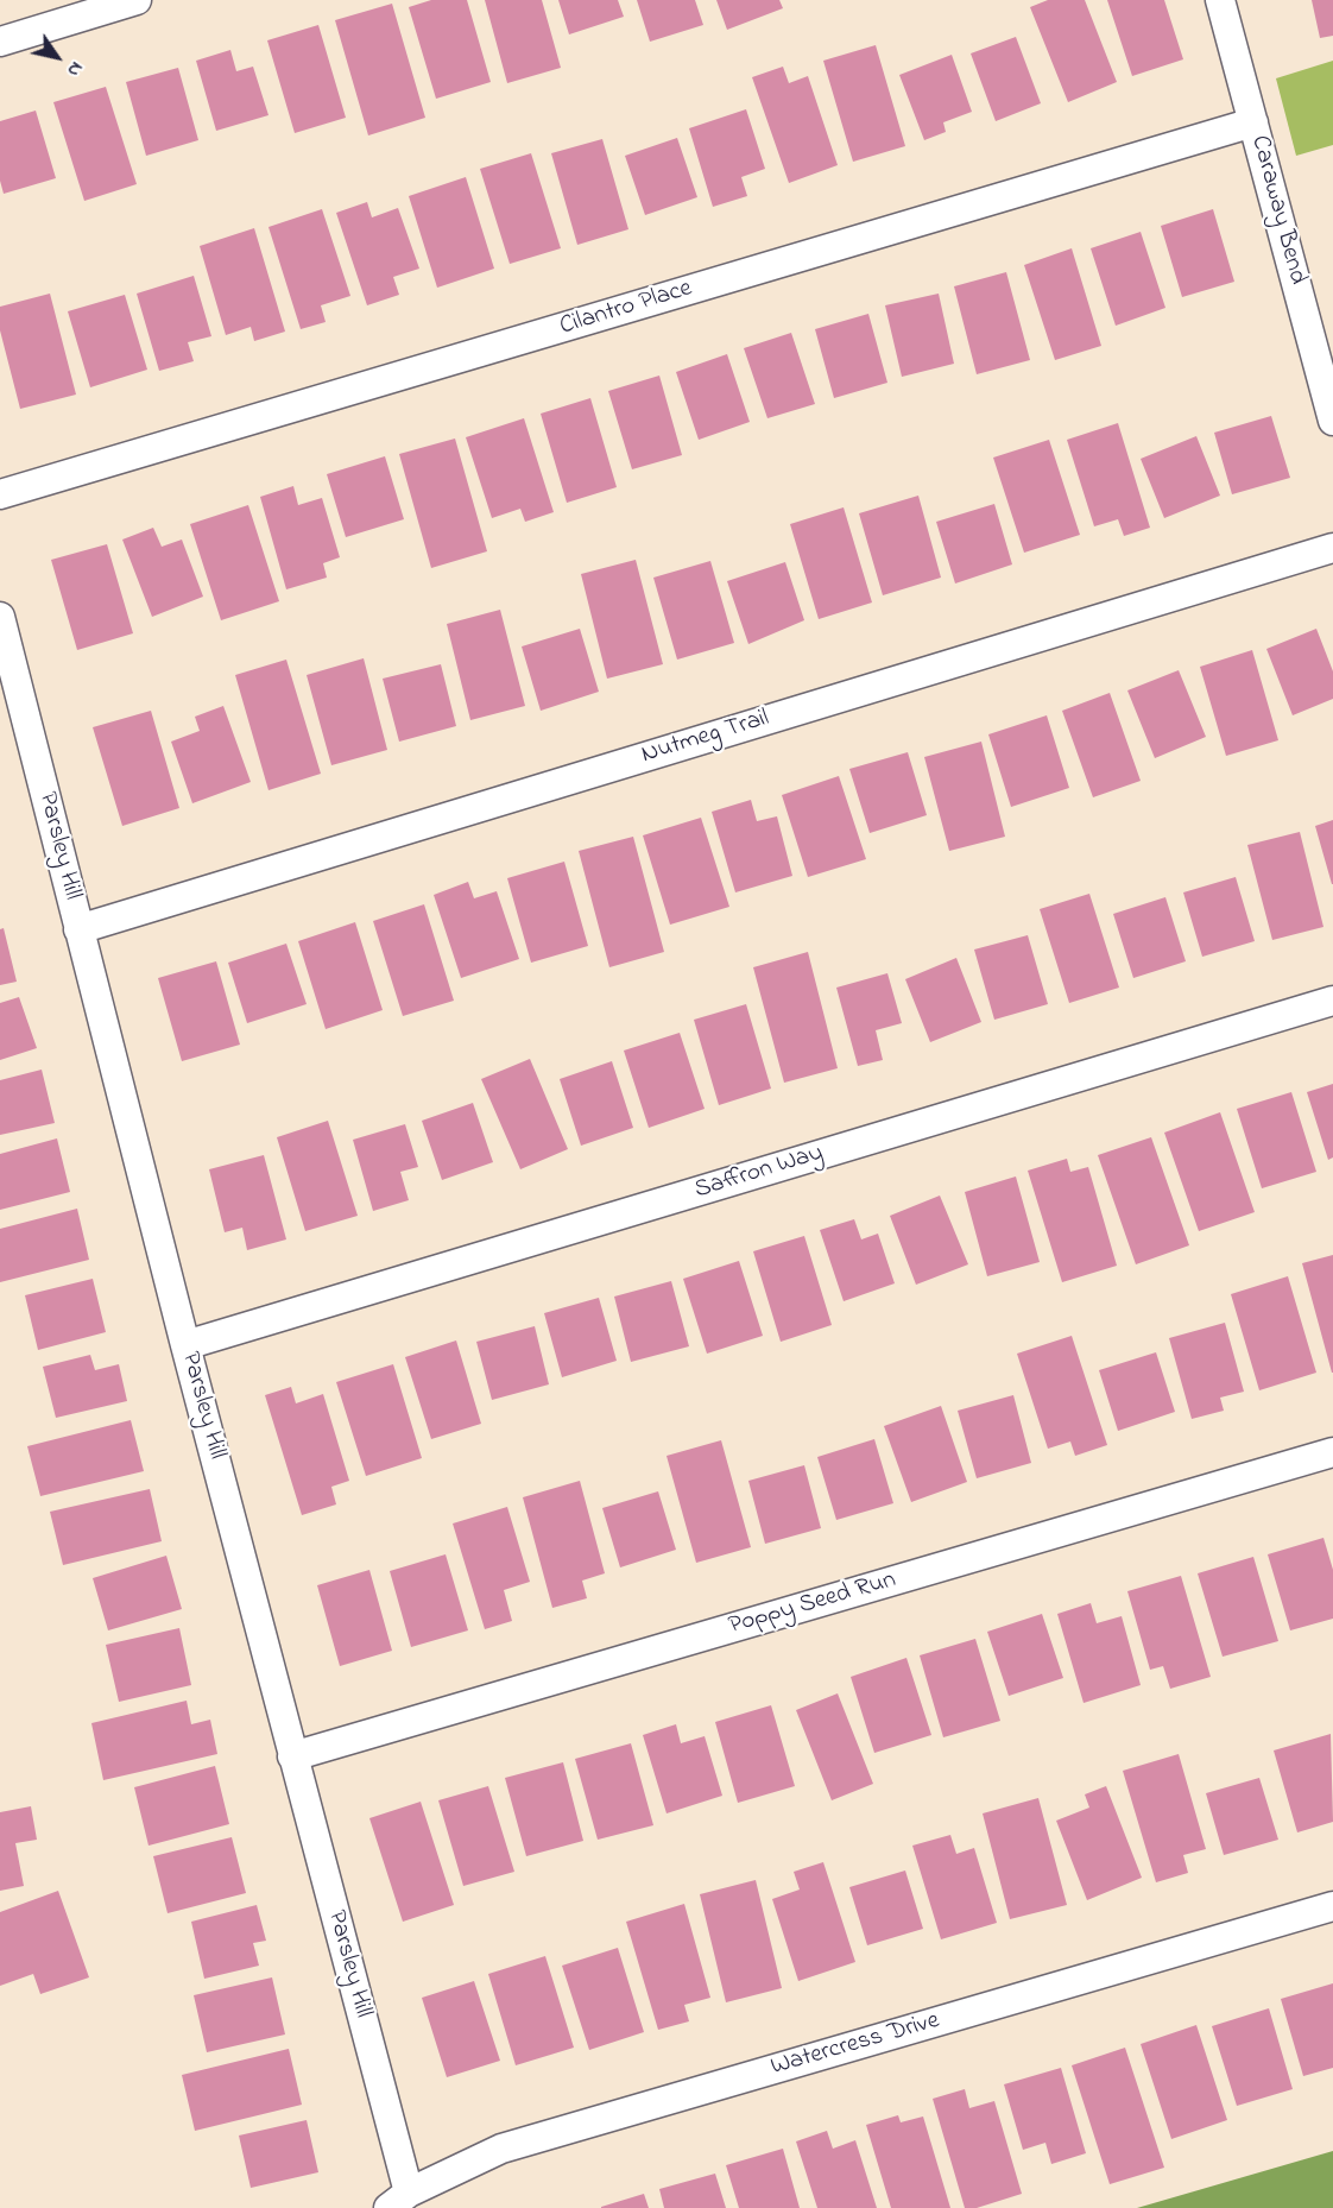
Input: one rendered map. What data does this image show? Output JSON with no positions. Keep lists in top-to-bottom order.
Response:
{
  "streets": {
    "street": [
      "Caraway Bend",
      "Cilantro Place",
      "Nutmeg Trail",
      "Parsley Hill",
      "Saffron Way",
      "Poppy Seed Run",
      "Watercress Drive"
    ]
  },
  "crossings": [
    ["Caraway Bend", "Cilantro Place"],
    ["Nutmeg Trail", "Parsley Hill"],
    ["Parsley Hill", "Saffron Way"],
    ["Parsley Hill", "Poppy Seed Run"],
    ["Parsley Hill", "Watercress Drive"]
  ],
  "north": "bottom right"
}
